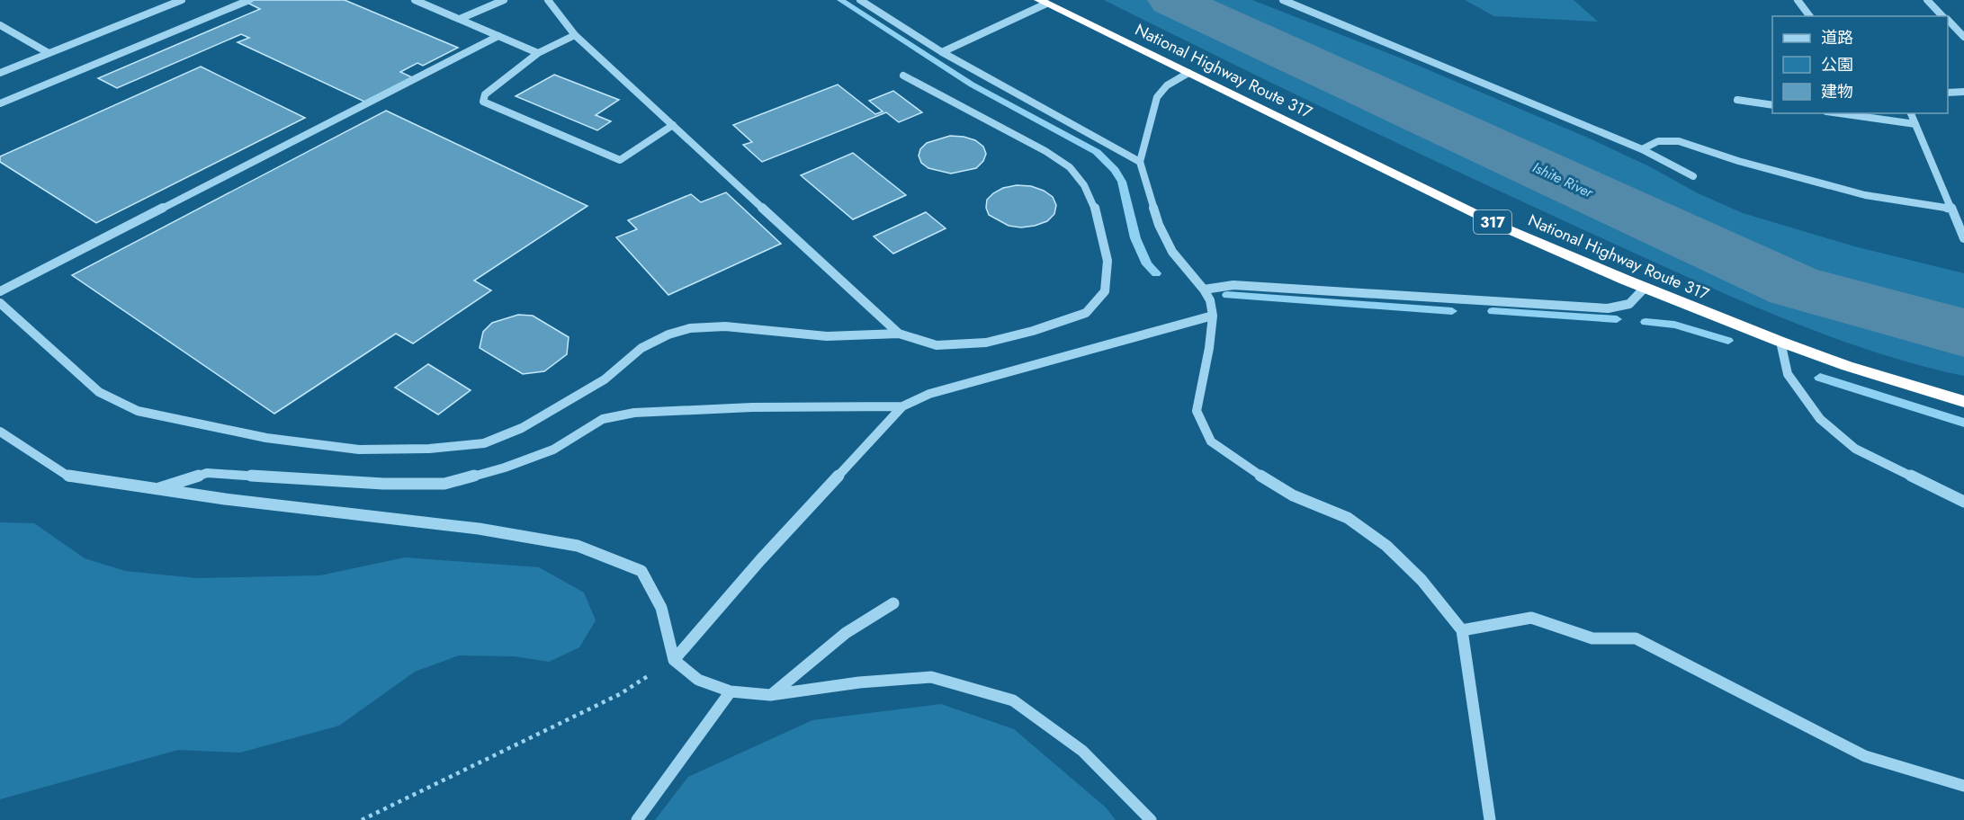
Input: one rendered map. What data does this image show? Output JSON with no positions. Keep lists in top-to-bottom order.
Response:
{
  "streets": {
    "highway": ["National Highway Route 317", "317"]
  },
  "water": ["Ishite River"],
  "legend": ["道路", "公園", "建物"]
}
